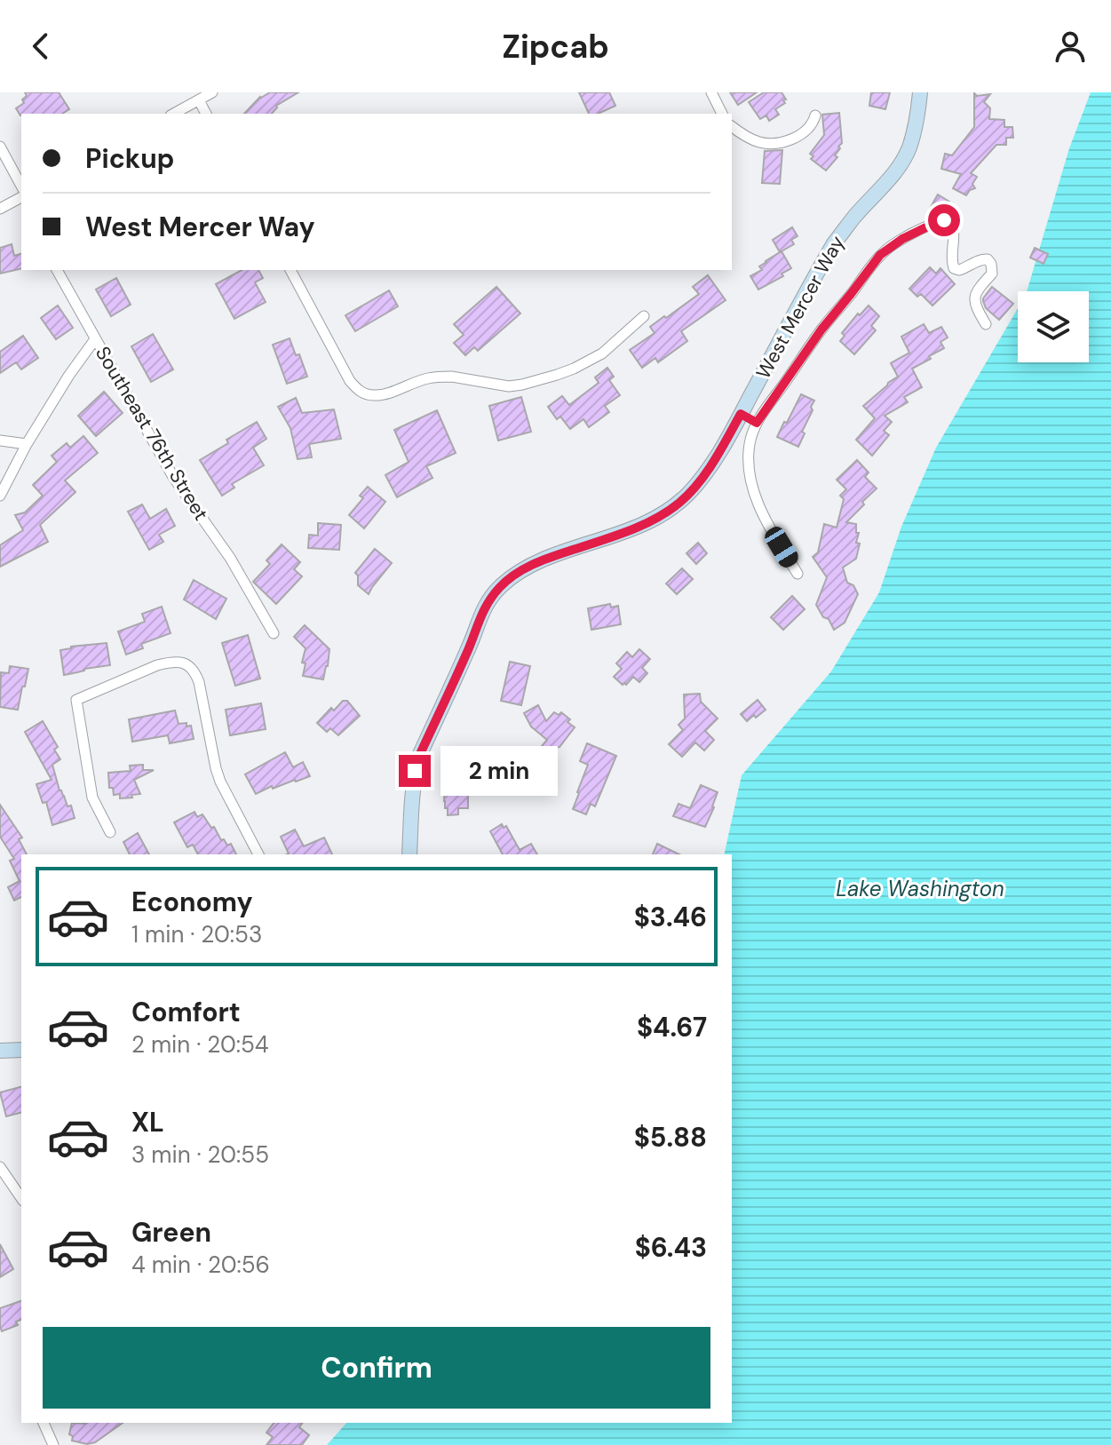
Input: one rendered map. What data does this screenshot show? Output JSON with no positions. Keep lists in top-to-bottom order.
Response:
{
  "streets": {
    "street": ["West Mercer Way", "Southeast 76th Street"]
  },
  "water": ["Lake Washington"],
  "page": {
    "header": "Zipcab",
    "banner": ["Pickup", "West Mercer Way"],
    "bubble": "2 min",
    "list": [
      {
        "name": "Economy",
        "note": "1 min · 20:53",
        "value": "$3.46"
      },
      {
        "name": "Comfort",
        "note": "2 min · 20:54",
        "value": "$4.67"
      },
      {
        "name": "XL",
        "note": "3 min · 20:55",
        "value": "$5.88"
      },
      {
        "name": "Green",
        "note": "4 min · 20:56",
        "value": "$6.43"
      }
    ],
    "buttons": "Confirm"
  }
}
